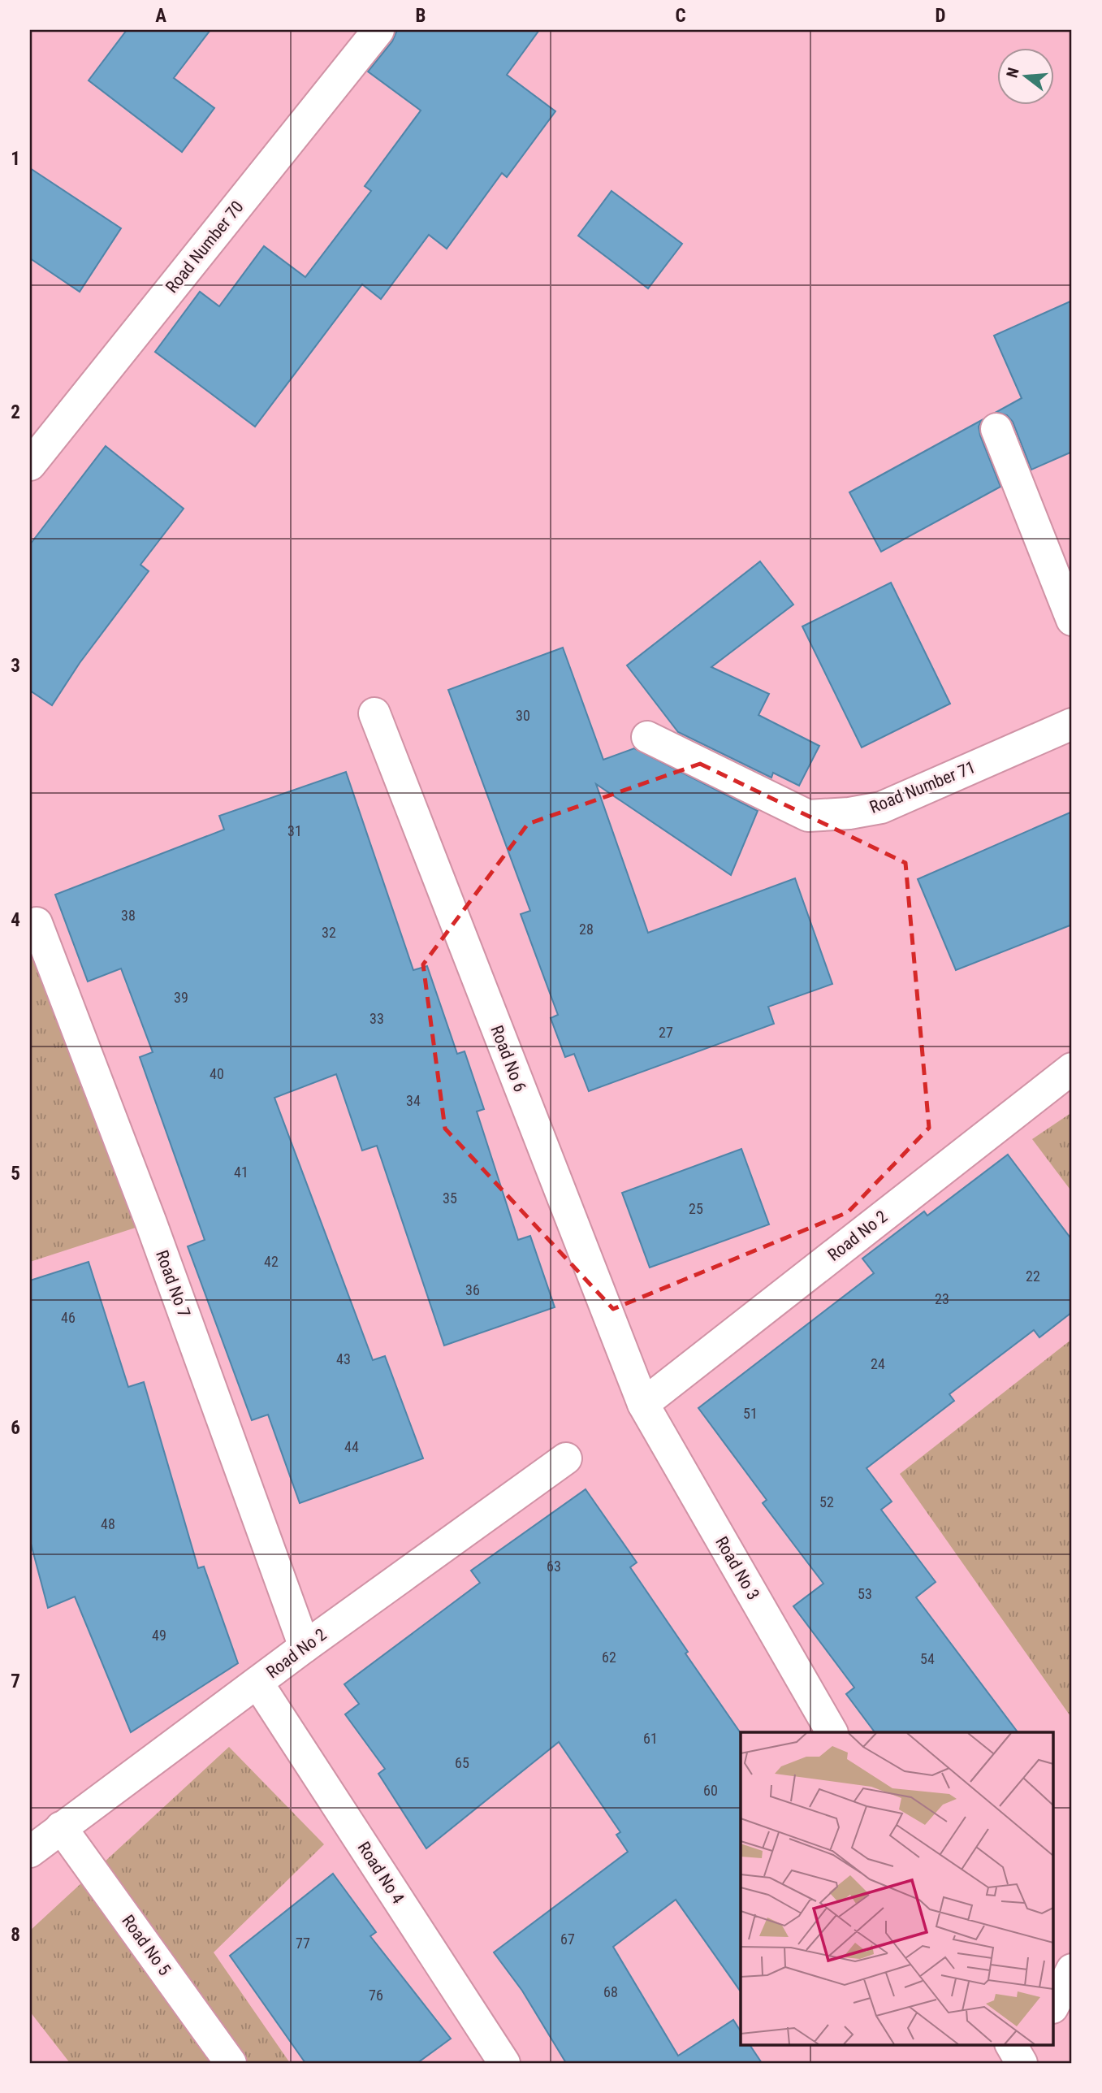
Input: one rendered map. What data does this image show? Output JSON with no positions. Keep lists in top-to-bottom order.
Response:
{
  "streets": {
    "street": [
      "Road Number 70",
      "Road Number 71",
      "Road No 6",
      "Road No 2",
      "Road No 7",
      "Road No 3",
      "Road No 4",
      "Road No 5"
    ]
  },
  "crossings": [
    ["Road No 6", "Road No 2"],
    ["Road No 6", "Road No 3"],
    ["Road No 2", "Road No 7"],
    ["Road No 2", "Road No 3"],
    ["Road No 2", "Road No 4"],
    ["Road No 2", "Road No 5"]
  ],
  "house_numbers": [
    "30",
    "31",
    "38",
    "28",
    "32",
    "39",
    "33",
    "27",
    "40",
    "34",
    "41",
    "35",
    "25",
    "42",
    "22",
    "36",
    "23",
    "46",
    "43",
    "24",
    "51",
    "44",
    "52",
    "48",
    "63",
    "53",
    "49",
    "62",
    "54",
    "61",
    "65",
    "60",
    "67",
    "77",
    "68",
    "76"
  ],
  "north": "left",
  "grid": {
    "columns": [
      "A",
      "B",
      "C",
      "D"
    ],
    "rows": [
      "1",
      "2",
      "3",
      "4",
      "5",
      "6",
      "7",
      "8"
    ]
  }
}
